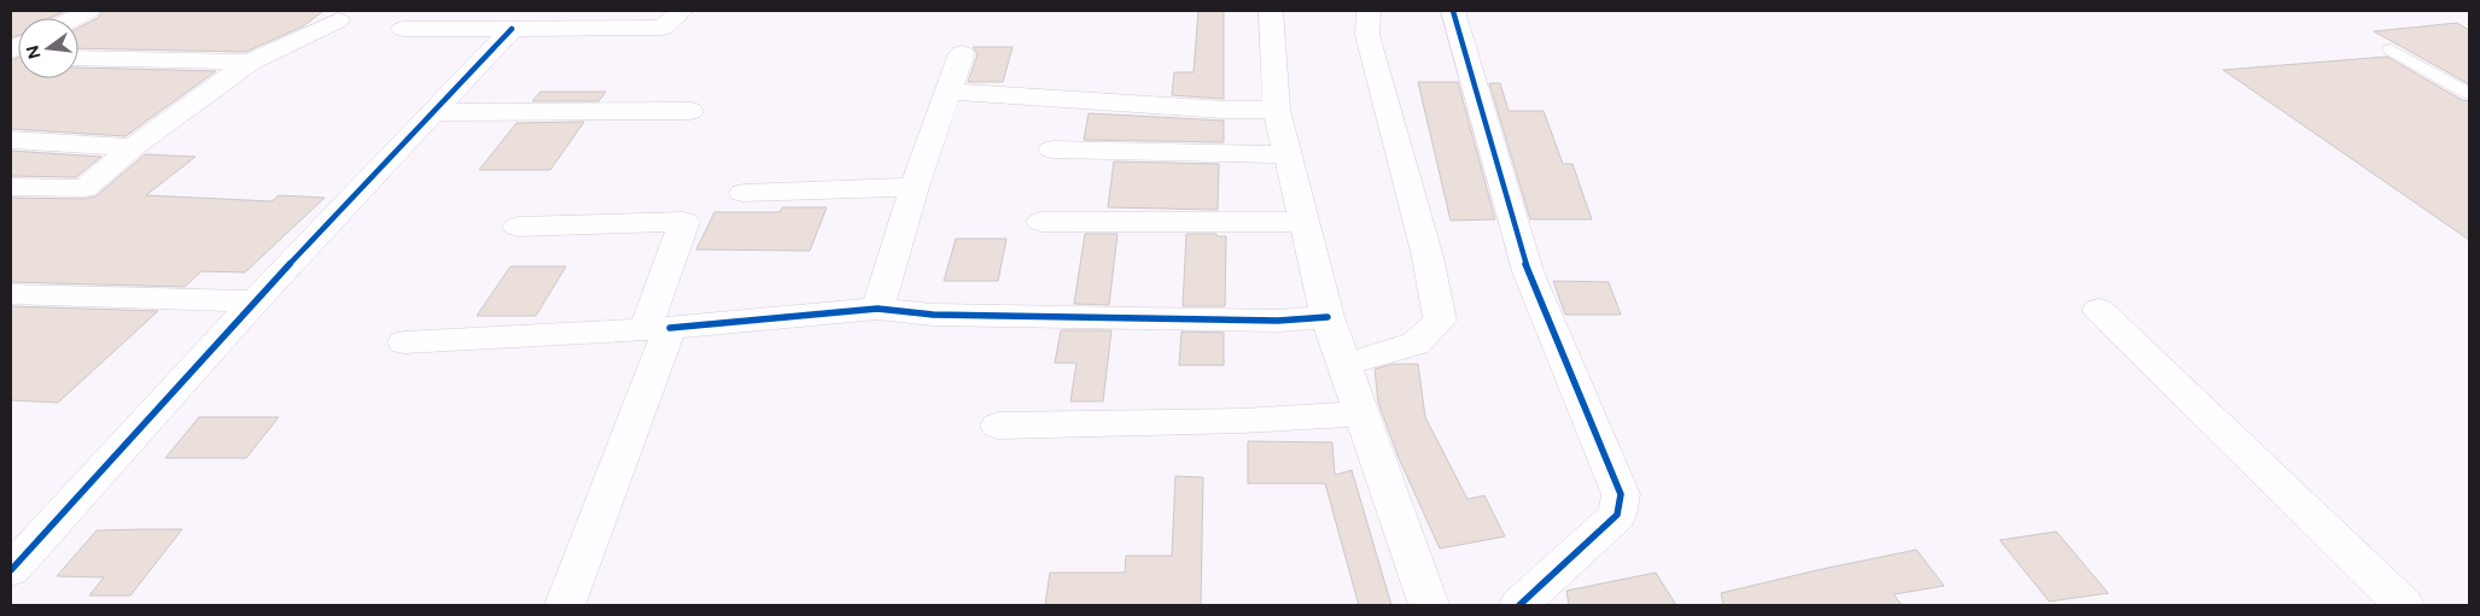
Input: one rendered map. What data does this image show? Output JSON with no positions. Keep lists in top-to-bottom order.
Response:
{
  "north": "left"
}
